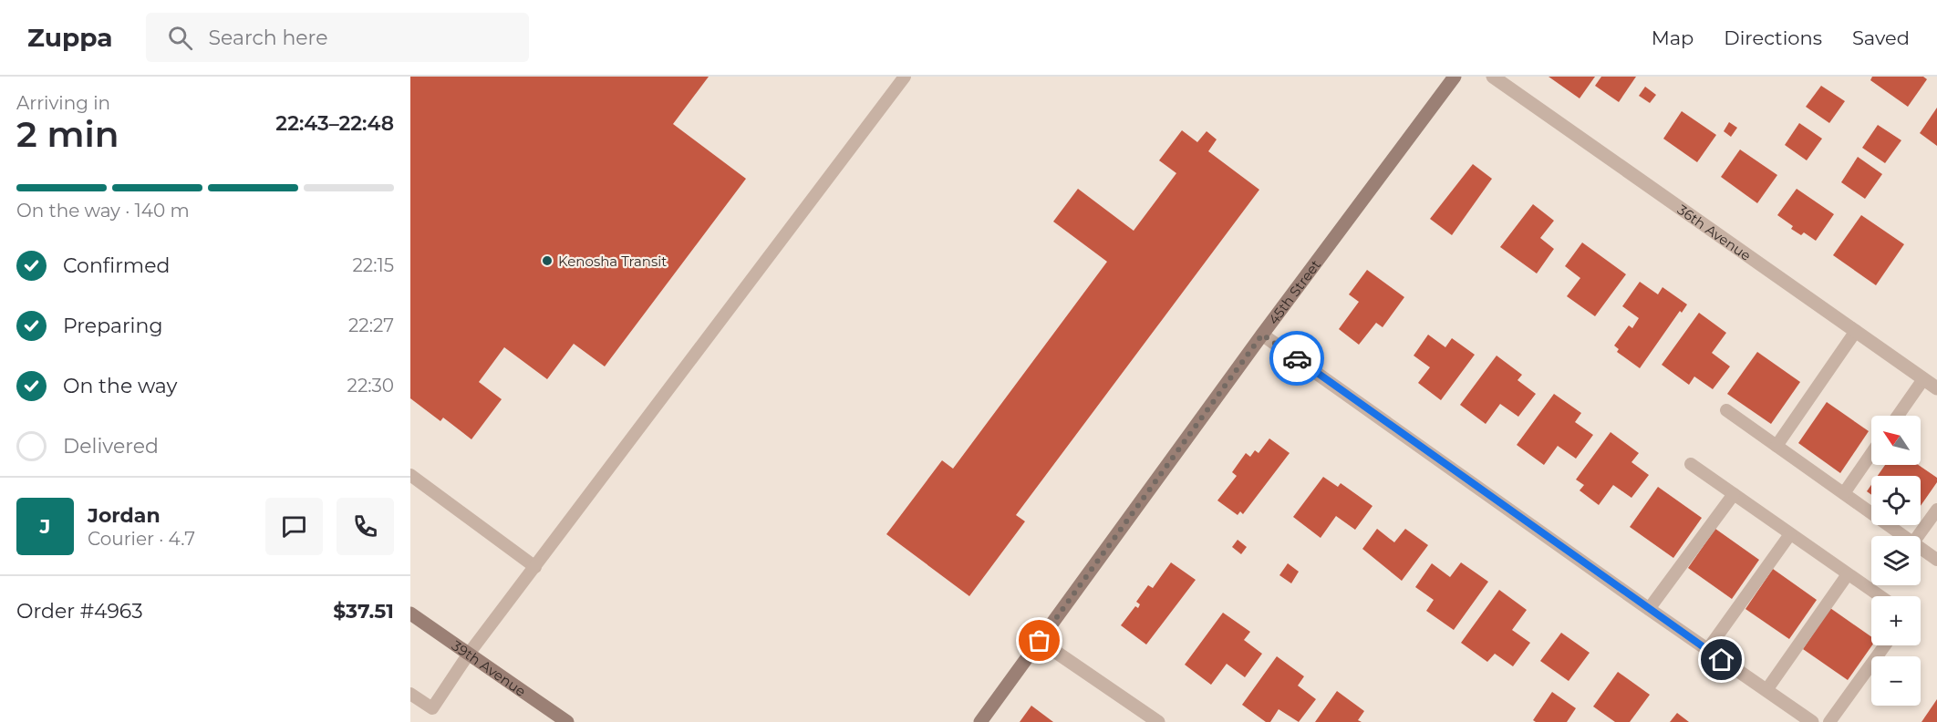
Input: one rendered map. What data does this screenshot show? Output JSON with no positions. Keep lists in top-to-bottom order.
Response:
{
  "streets": {
    "street": ["36th Avenue", "45th Street", "39th Avenue"]
  },
  "places": ["Kenosha Transit"],
  "north": "top left",
  "page": {
    "header": "Zuppa",
    "search": "Search here",
    "nav": ["Map", "Directions", "Saved"],
    "heading": ["2 min", "Arriving in", "22:43–22:48"],
    "panel": [
      "Jordan",
      "Courier · 4.7",
      "Order #4963",
      "$37.51"
    ],
    "bar": "On the way · 140 m",
    "list": [
      ["Confirmed", "22:15"],
      ["Preparing", "22:27"],
      ["On the way", "22:30"],
      "Delivered"
    ],
    "map_buttons": ["+", "−"],
    "round": "J"
  }
}
